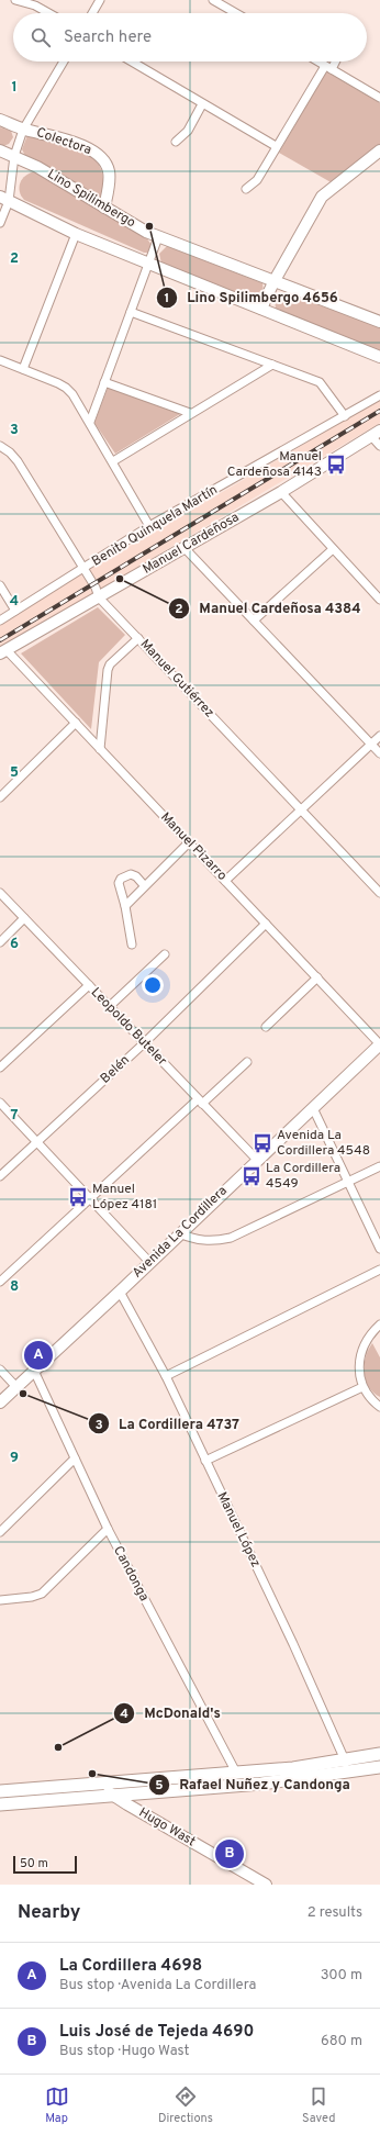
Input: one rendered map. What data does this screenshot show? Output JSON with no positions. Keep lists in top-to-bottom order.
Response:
{
  "streets": {
    "main road": [
      "Colectora",
      "Lino Spilimbergo",
      "Manuel Cardeñosa",
      "Avenida La Cordillera",
      "Hugo Wast"
    ],
    "street": [
      "Benito Quinquela Martín",
      "Manuel Gutiérrez",
      "Manuel Pizarro",
      "Leopoldo Buteler",
      "Belén",
      "Manuel López",
      "Candonga"
    ]
  },
  "crossings": [
    ["Colectora", "Lino Spilimbergo"],
    ["Benito Quinquela Martín", "Manuel Gutiérrez"],
    ["Manuel Cardeñosa", "Manuel Gutiérrez"],
    ["Manuel Cardeñosa", "Manuel Pizarro"],
    ["Manuel Pizarro", "Belén"],
    ["Manuel Pizarro", "Avenida La Cordillera"],
    ["Leopoldo Buteler", "Belén"],
    ["Leopoldo Buteler", "Avenida La Cordillera"],
    ["Avenida La Cordillera", "Manuel López"],
    ["Avenida La Cordillera", "Candonga"]
  ],
  "places": {
    "other": [
      "Lino Spilimbergo 4656",
      "Manuel Cardeñosa 4384",
      "La Cordillera 4737",
      "McDonald's",
      "Rafael Nuñez y Candonga"
    ],
    "bus stop": [
      "Manuel Cardeñosa 4143",
      "Avenida La Cordillera 4548",
      "La Cordillera 4549",
      "Manuel López 4181"
    ]
  },
  "scale_bar": "50 m",
  "page": {
    "search": "Search here",
    "pins": ["A", "B"],
    "scale": "50 m",
    "heading": ["Nearby", "2 results"],
    "list": [
      {
        "mark": "A",
        "name": "La Cordillera 4698",
        "note": "Bus stop · Avenida La Cordillera",
        "value": "300 m"
      },
      {
        "mark": "B",
        "name": "Luis José de Tejeda 4690",
        "note": "Bus stop · Hugo Wast",
        "value": "680 m"
      }
    ],
    "nav": ["Map", "Directions", "Saved"]
  },
  "grid": {
    "rows": [
      "1",
      "2",
      "3",
      "4",
      "5",
      "6",
      "7",
      "8",
      "9"
    ]
  }
}
